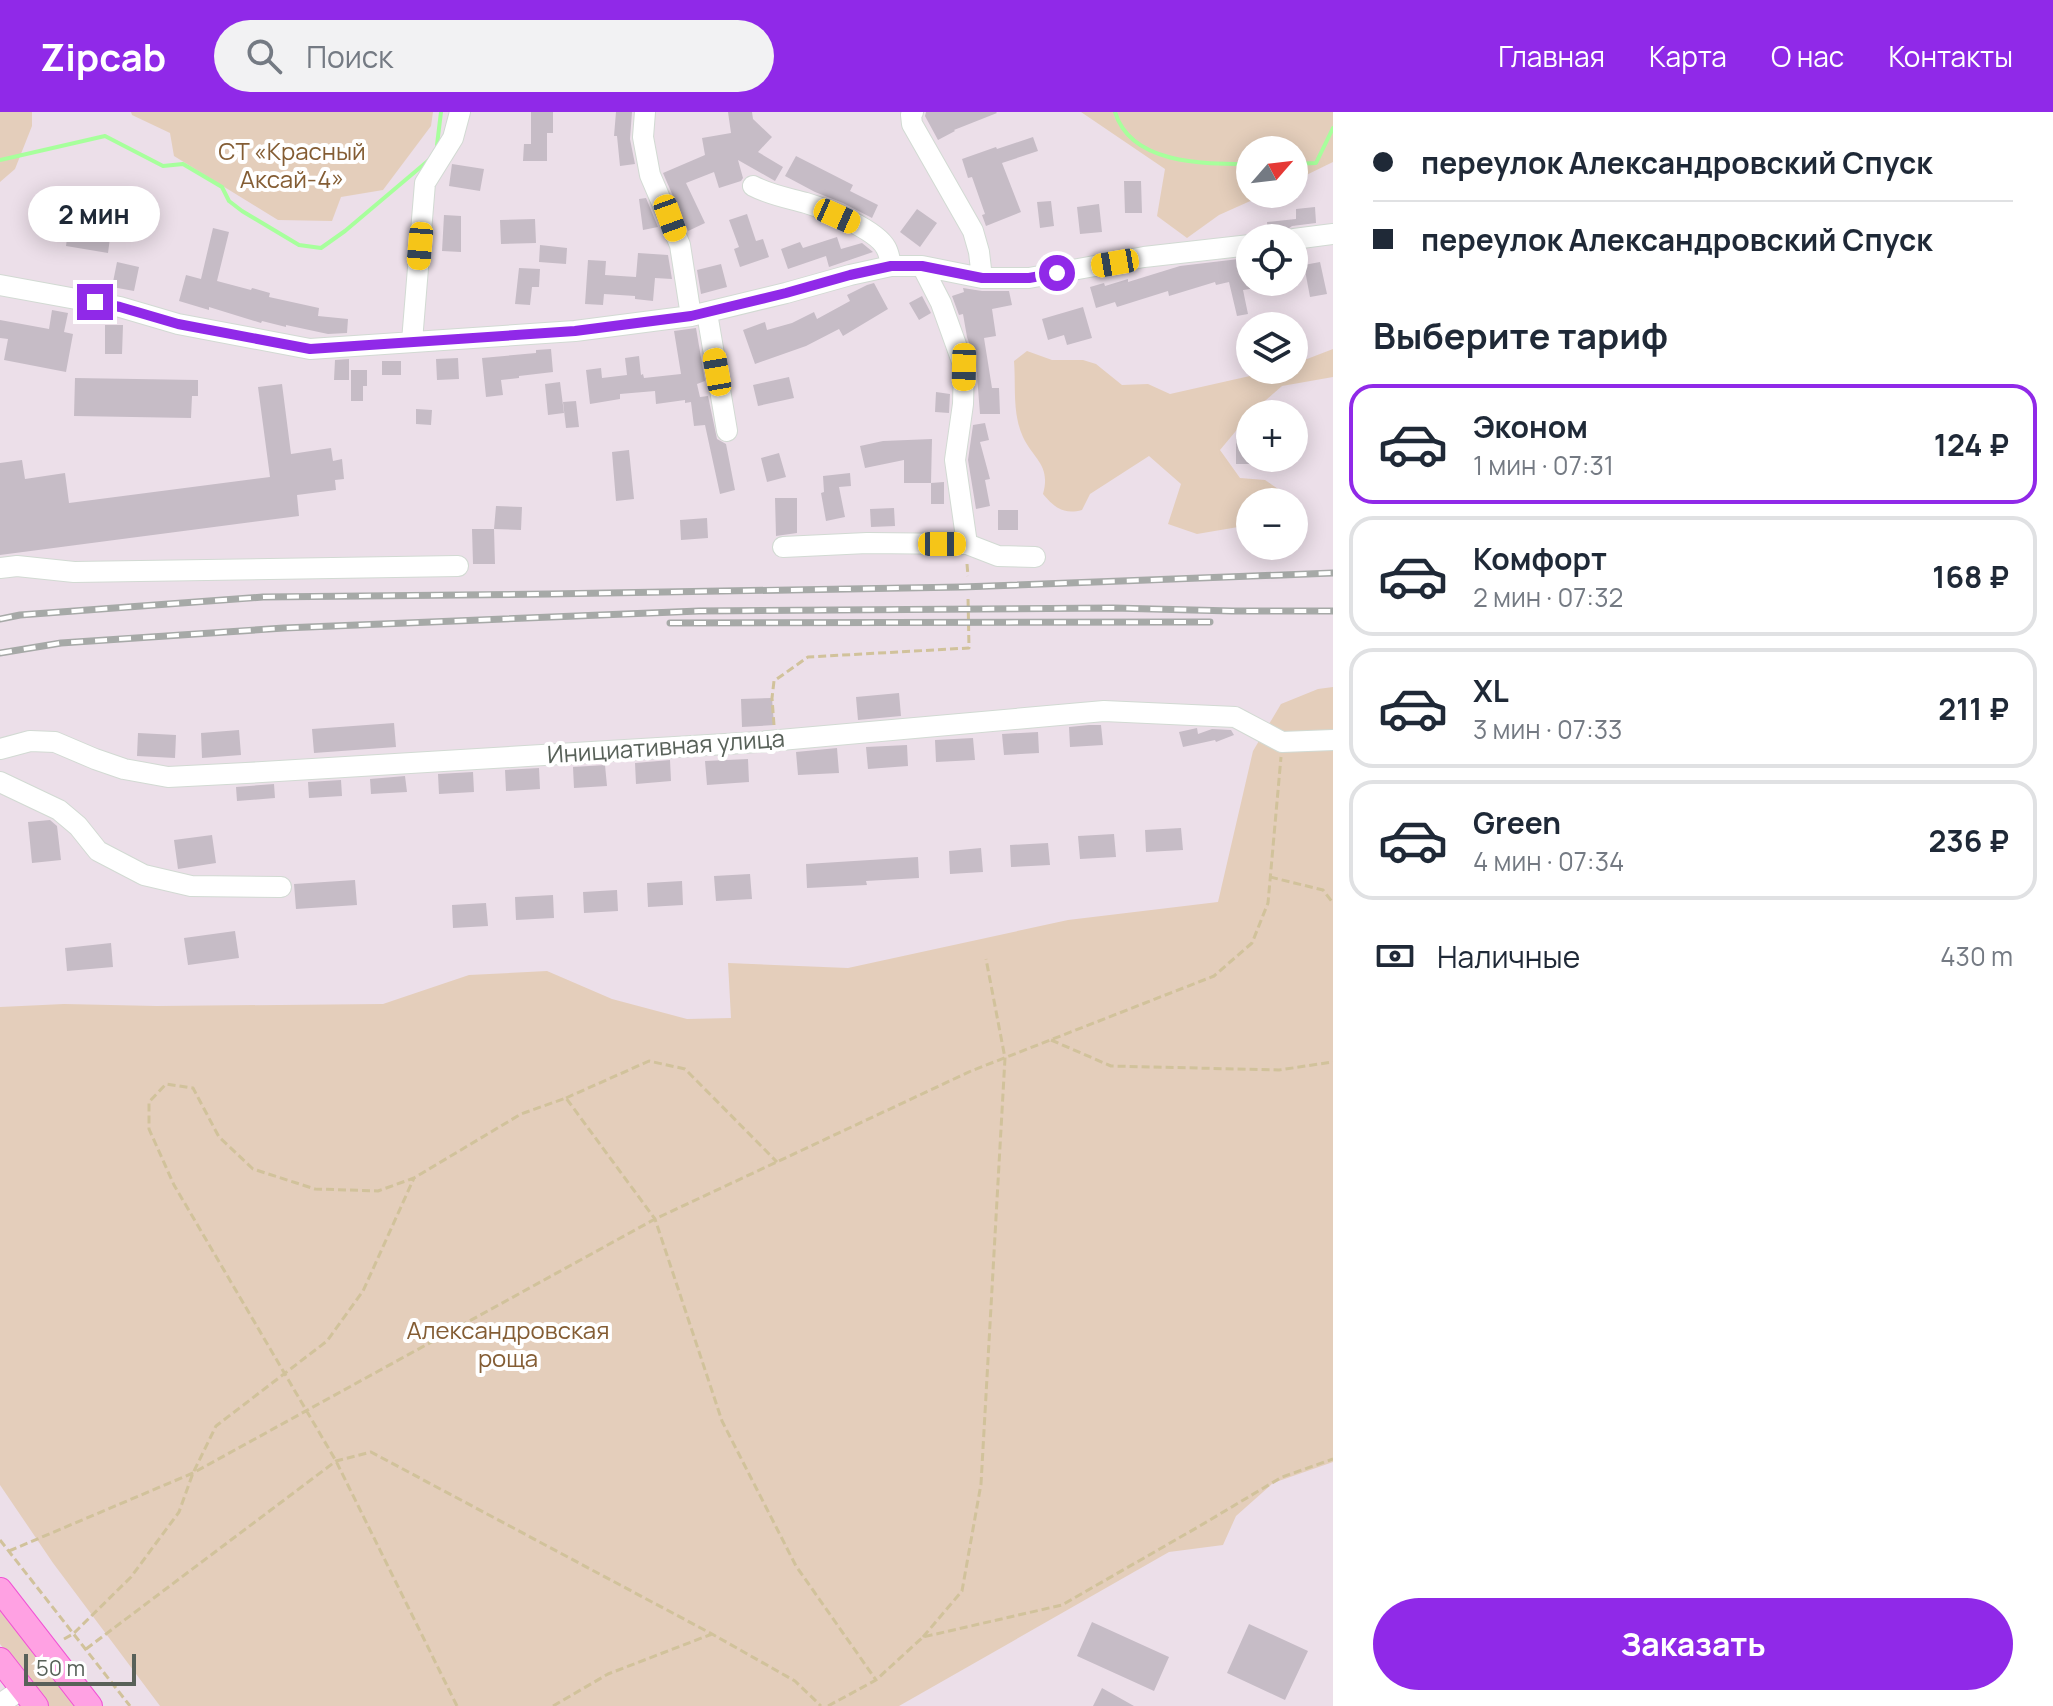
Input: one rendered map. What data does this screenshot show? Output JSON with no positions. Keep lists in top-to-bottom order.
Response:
{
  "streets": {
    "street": ["Инициативная улица"]
  },
  "parks": ["СТ «Красный Аксай-4»", "Александровская роща"],
  "scale_bar": "50 m",
  "north": "top right",
  "page": {
    "header": "Zipcab",
    "search": "Поиск",
    "nav": [
      "Главная",
      "Карта",
      "О нас",
      "Контакты"
    ],
    "banner": ["переулок Александровский Спуск", "переулок Александровский Спуск"],
    "map_buttons": ["+", "−"],
    "bubble": "2 мин",
    "heading": "Выберите тариф",
    "list": [
      {
        "name": "Эконом",
        "note": "1 мин · 07:31",
        "value": "124 ₽"
      },
      {
        "name": "Комфорт",
        "note": "2 мин · 07:32",
        "value": "168 ₽"
      },
      {
        "name": "XL",
        "note": "3 мин · 07:33",
        "value": "211 ₽"
      },
      {
        "name": "Green",
        "note": "4 мин · 07:34",
        "value": "236 ₽"
      }
    ],
    "pay": ["Наличные", "430 m"],
    "buttons": "Заказать",
    "scale": "50 m"
  }
}
